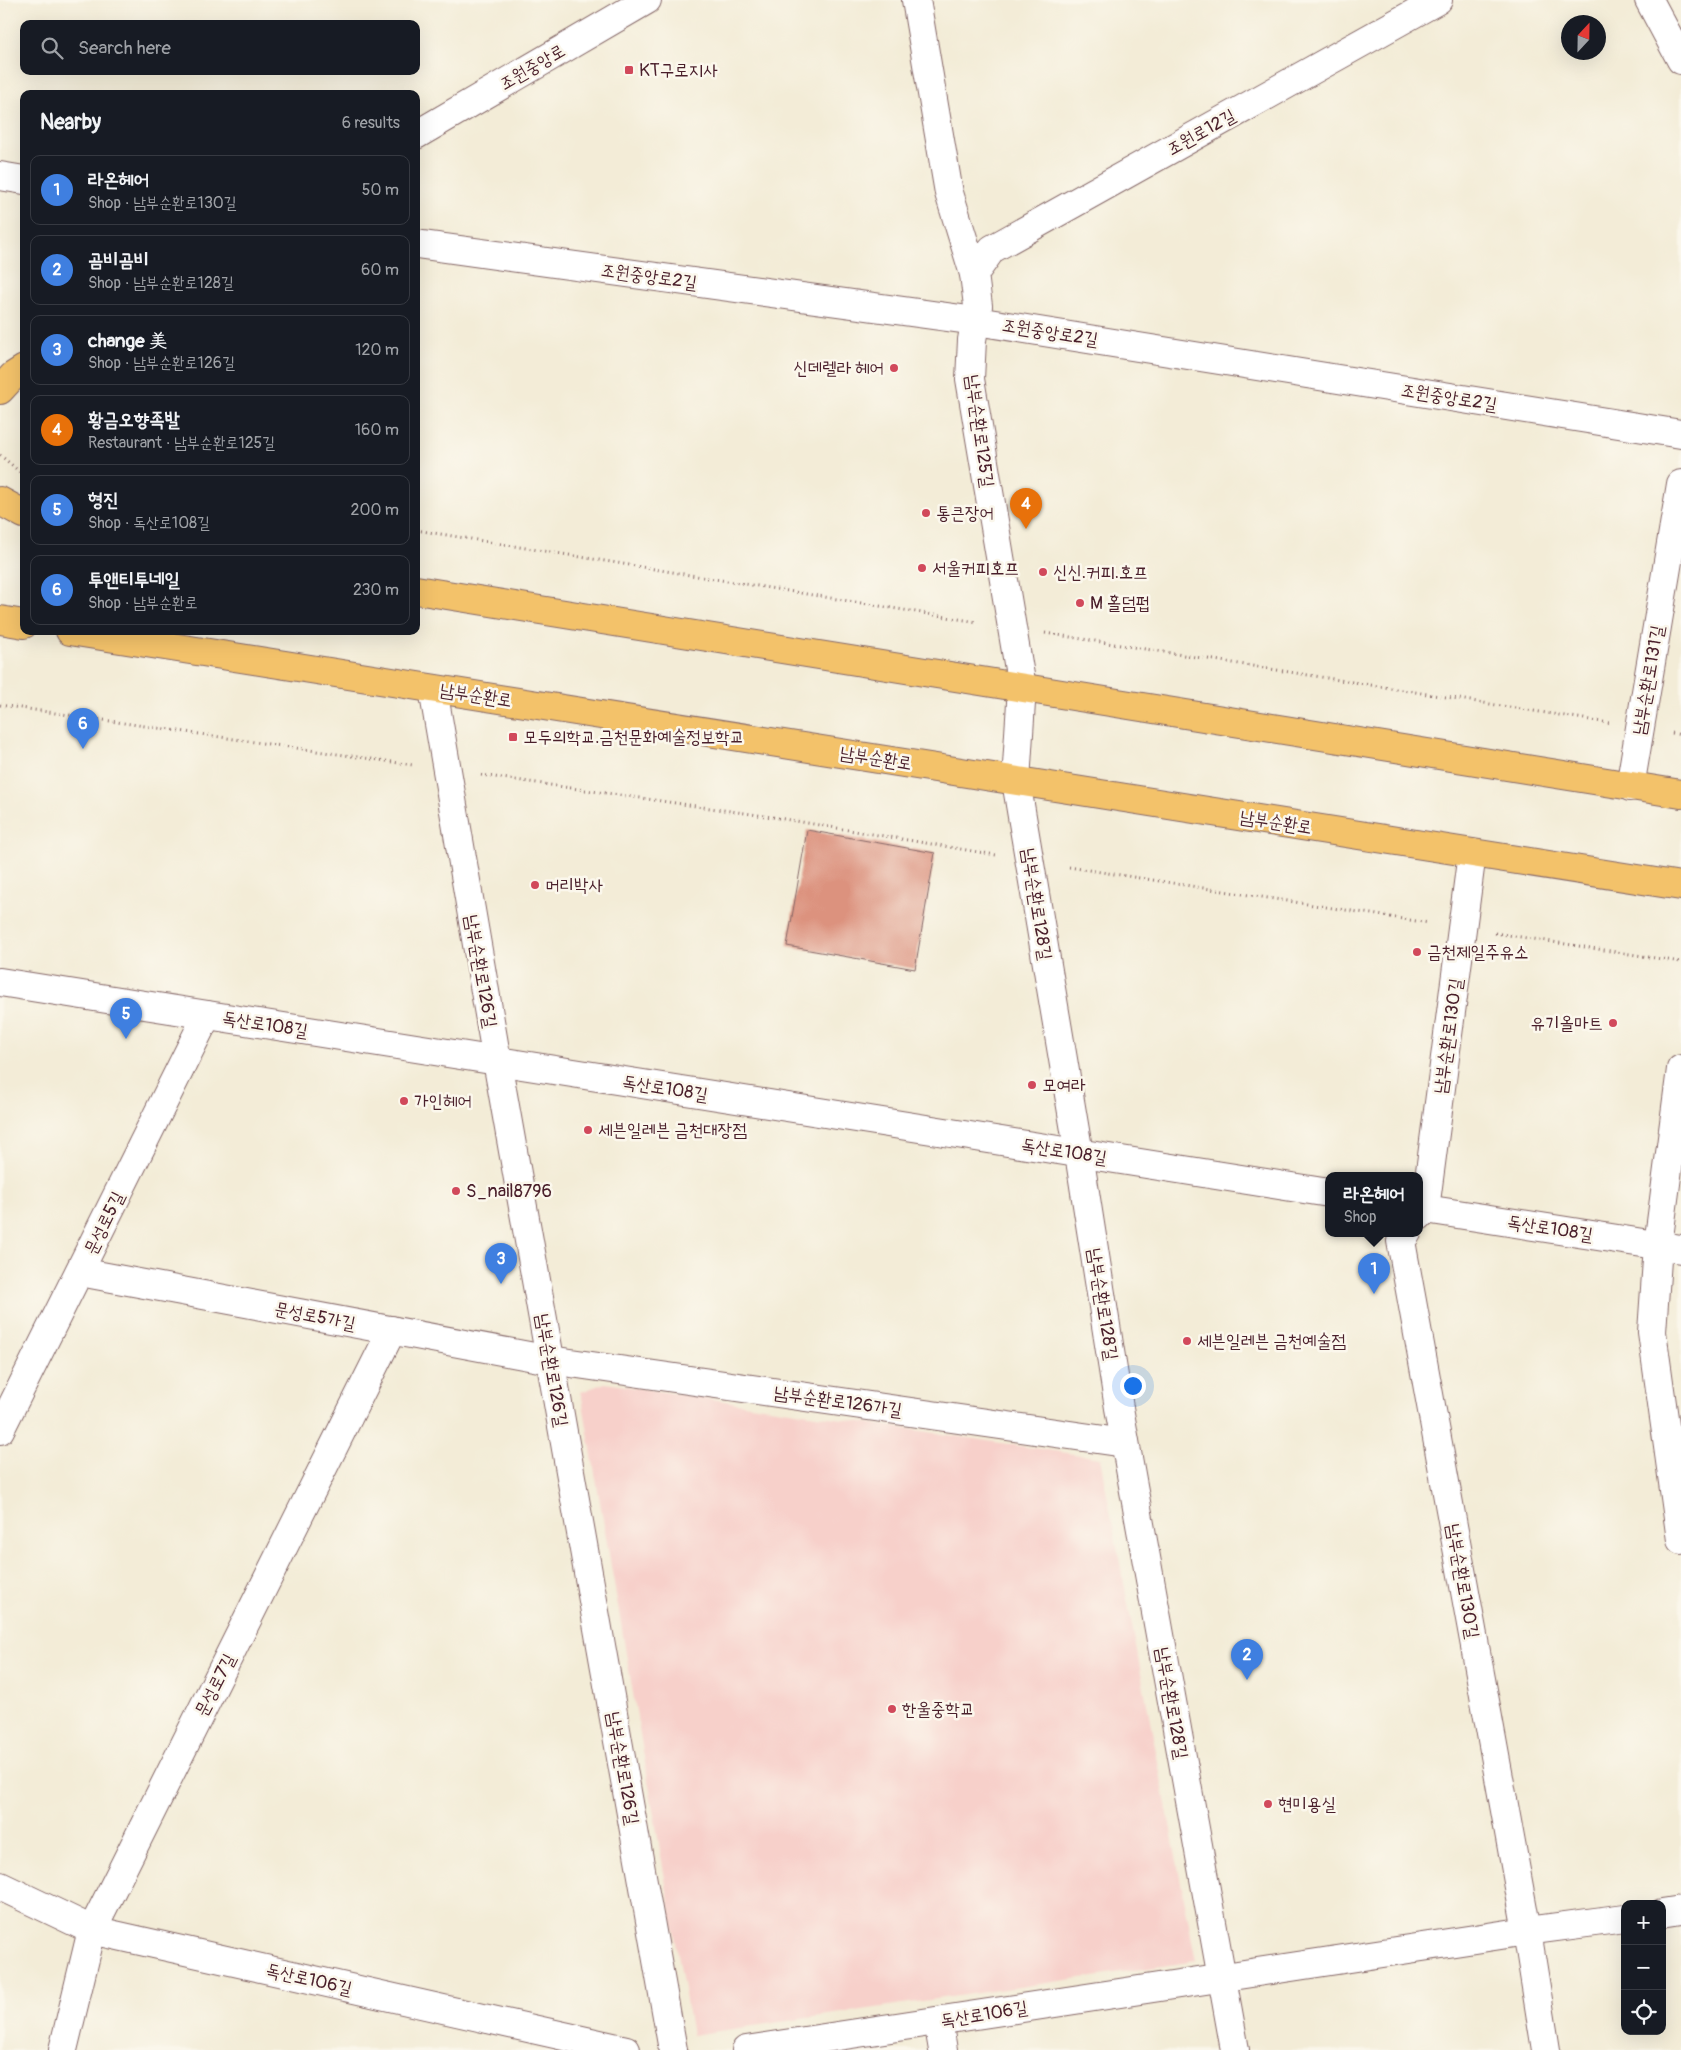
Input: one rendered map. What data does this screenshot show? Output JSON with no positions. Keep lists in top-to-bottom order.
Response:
{
  "streets": {
    "main road": ["남부순환로"],
    "street": [
      "조원중앙로",
      "조원로12길",
      "조원중앙로2길",
      "남부순환로125길",
      "남부순환로131길",
      "남부순환로128길",
      "남부순환로126길",
      "독산로108길",
      "남부순환로130길",
      "문성로5길",
      "문성로5가길",
      "남부순환로126가길",
      "문성로7길",
      "독산로106길"
    ]
  },
  "crossings": [
    ["조원로12길", "남부순환로125길"],
    ["조원중앙로2길", "남부순환로125길"],
    ["남부순환로125길", "남부순환로128길"],
    ["남부순환로", "남부순환로128길"],
    ["남부순환로", "남부순환로126길"],
    ["남부순환로", "남부순환로130길"],
    ["남부순환로128길", "독산로108길"],
    ["남부순환로128길", "남부순환로126가길"],
    ["남부순환로128길", "독산로106길"],
    ["남부순환로126길", "독산로108길"],
    ["남부순환로126길", "문성로5가길"],
    ["남부순환로126길", "남부순환로126가길"],
    ["독산로108길", "문성로5길"],
    ["문성로5길", "문성로5가길"],
    ["문성로5가길", "남부순환로126가길"],
    ["문성로5가길", "문성로7길"],
    ["문성로7길", "독산로106길"]
  ],
  "places": {
    "transit": ["KT구로지사", "모두의학교.금천문화예술정보학교"],
    "other": [
      "신데렐라 헤어",
      "통큰장어",
      "서울커피호프",
      "신신.커피.호프",
      "M 홀덤펍",
      "머리박사",
      "금천제일주유소",
      "유기올마트",
      "모여라",
      "가인헤어",
      "세븐일레븐 금천대장점",
      "S_nail8796",
      "세븐일레븐 금천예술점",
      "한울중학교",
      "현미용실"
    ]
  },
  "north": "top",
  "page": {
    "search": "Search here",
    "heading": ["Nearby", "6 results"],
    "list": [
      {
        "mark": "1",
        "name": "라온헤어",
        "note": "Shop · 남부순환로130길",
        "value": "50 m"
      },
      {
        "mark": "2",
        "name": "곰비곰비",
        "note": "Shop · 남부순환로128길",
        "value": "60 m"
      },
      {
        "mark": "3",
        "name": "change 美",
        "note": "Shop · 남부순환로126길",
        "value": "120 m"
      },
      {
        "mark": "4",
        "name": "황금오향족발",
        "note": "Restaurant · 남부순환로125길",
        "value": "160 m"
      },
      {
        "mark": "5",
        "name": "형진",
        "note": "Shop · 독산로108길",
        "value": "200 m"
      },
      {
        "mark": "6",
        "name": "투앤티투네일",
        "note": "Shop · 남부순환로",
        "value": "230 m"
      }
    ],
    "pins": [
      "4",
      "6",
      "5",
      "3",
      "1",
      "2"
    ],
    "popup": ["라온헤어", "Shop"],
    "map_buttons": ["+", "−"]
  }
}
